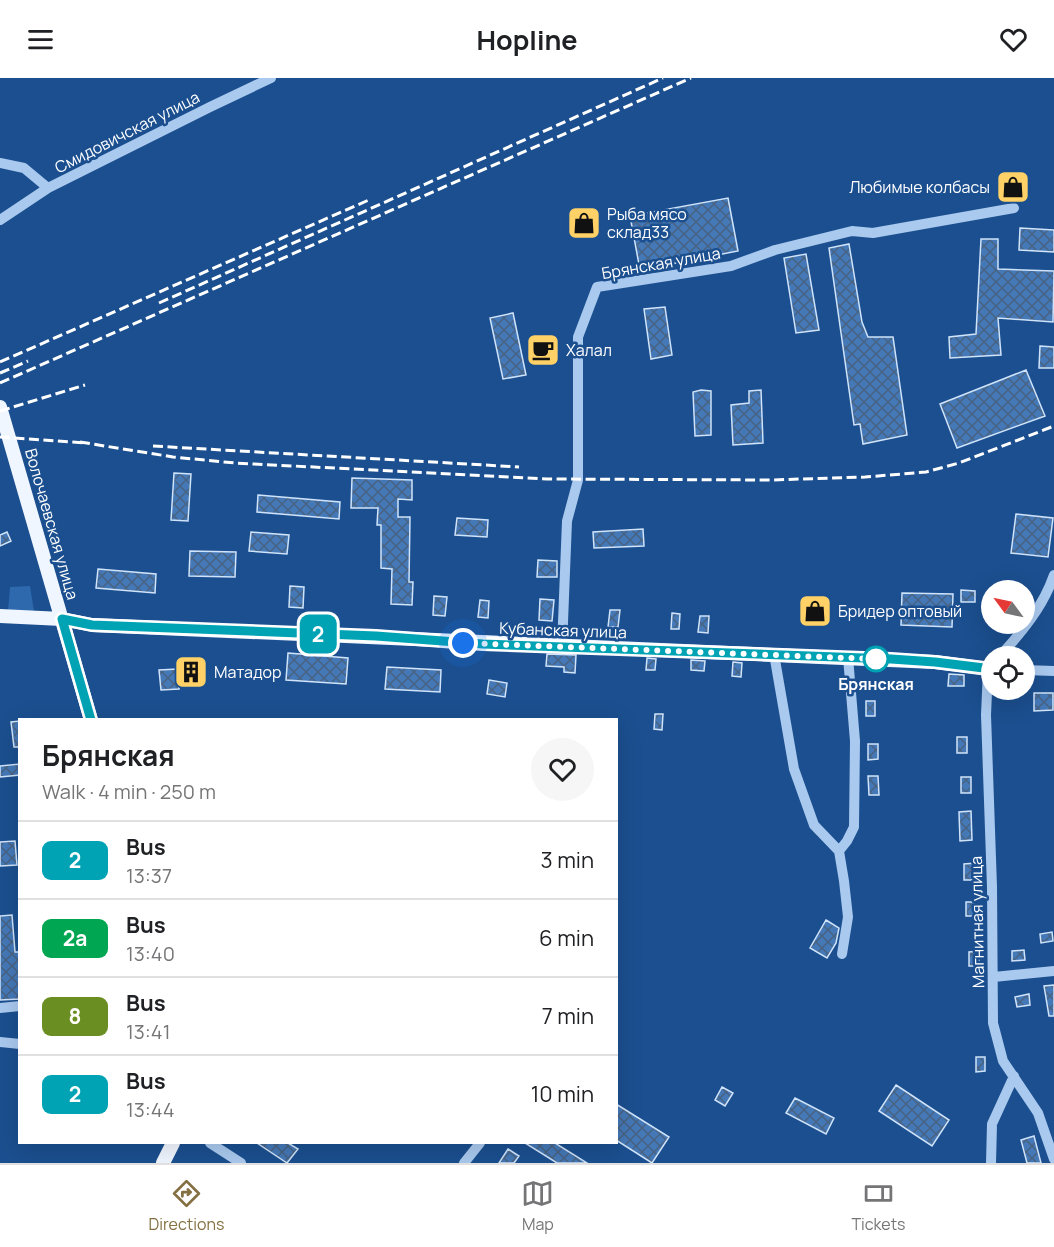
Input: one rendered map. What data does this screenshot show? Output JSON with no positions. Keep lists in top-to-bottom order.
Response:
{
  "streets": {
    "main road": ["Волочаевская улица", "Кубанская улица"],
    "street": ["Смидовичская улица", "Брянская улица", "Магнитная улица"]
  },
  "crossings": [
    ["Брянская улица", "Кубанская улица"],
    ["Волочаевская улица", "Кубанская улица"]
  ],
  "places": {
    "shop": ["Любимые колбасы", "Рыба мясо склад33", "Бридер оптовый"],
    "cafe": ["Халал"],
    "other": ["Брянская"],
    "building": ["Матадор"]
  },
  "lines": ["bus line 2"],
  "north": "top left",
  "page": {
    "header": "Hopline",
    "on_map": "2",
    "heading": ["Брянская", "Walk · 4 min · 250 m"],
    "list": [
      {
        "mark": "2",
        "name": "Bus",
        "note": "13:37",
        "value": "3 min"
      },
      {
        "mark": "2а",
        "name": "Bus",
        "note": "13:40",
        "value": "6 min"
      },
      {
        "mark": "8",
        "name": "Bus",
        "note": "13:41",
        "value": "7 min"
      },
      {
        "mark": "2",
        "name": "Bus",
        "note": "13:44",
        "value": "10 min"
      }
    ],
    "tabs": ["Directions", "Map", "Tickets"]
  }
}
